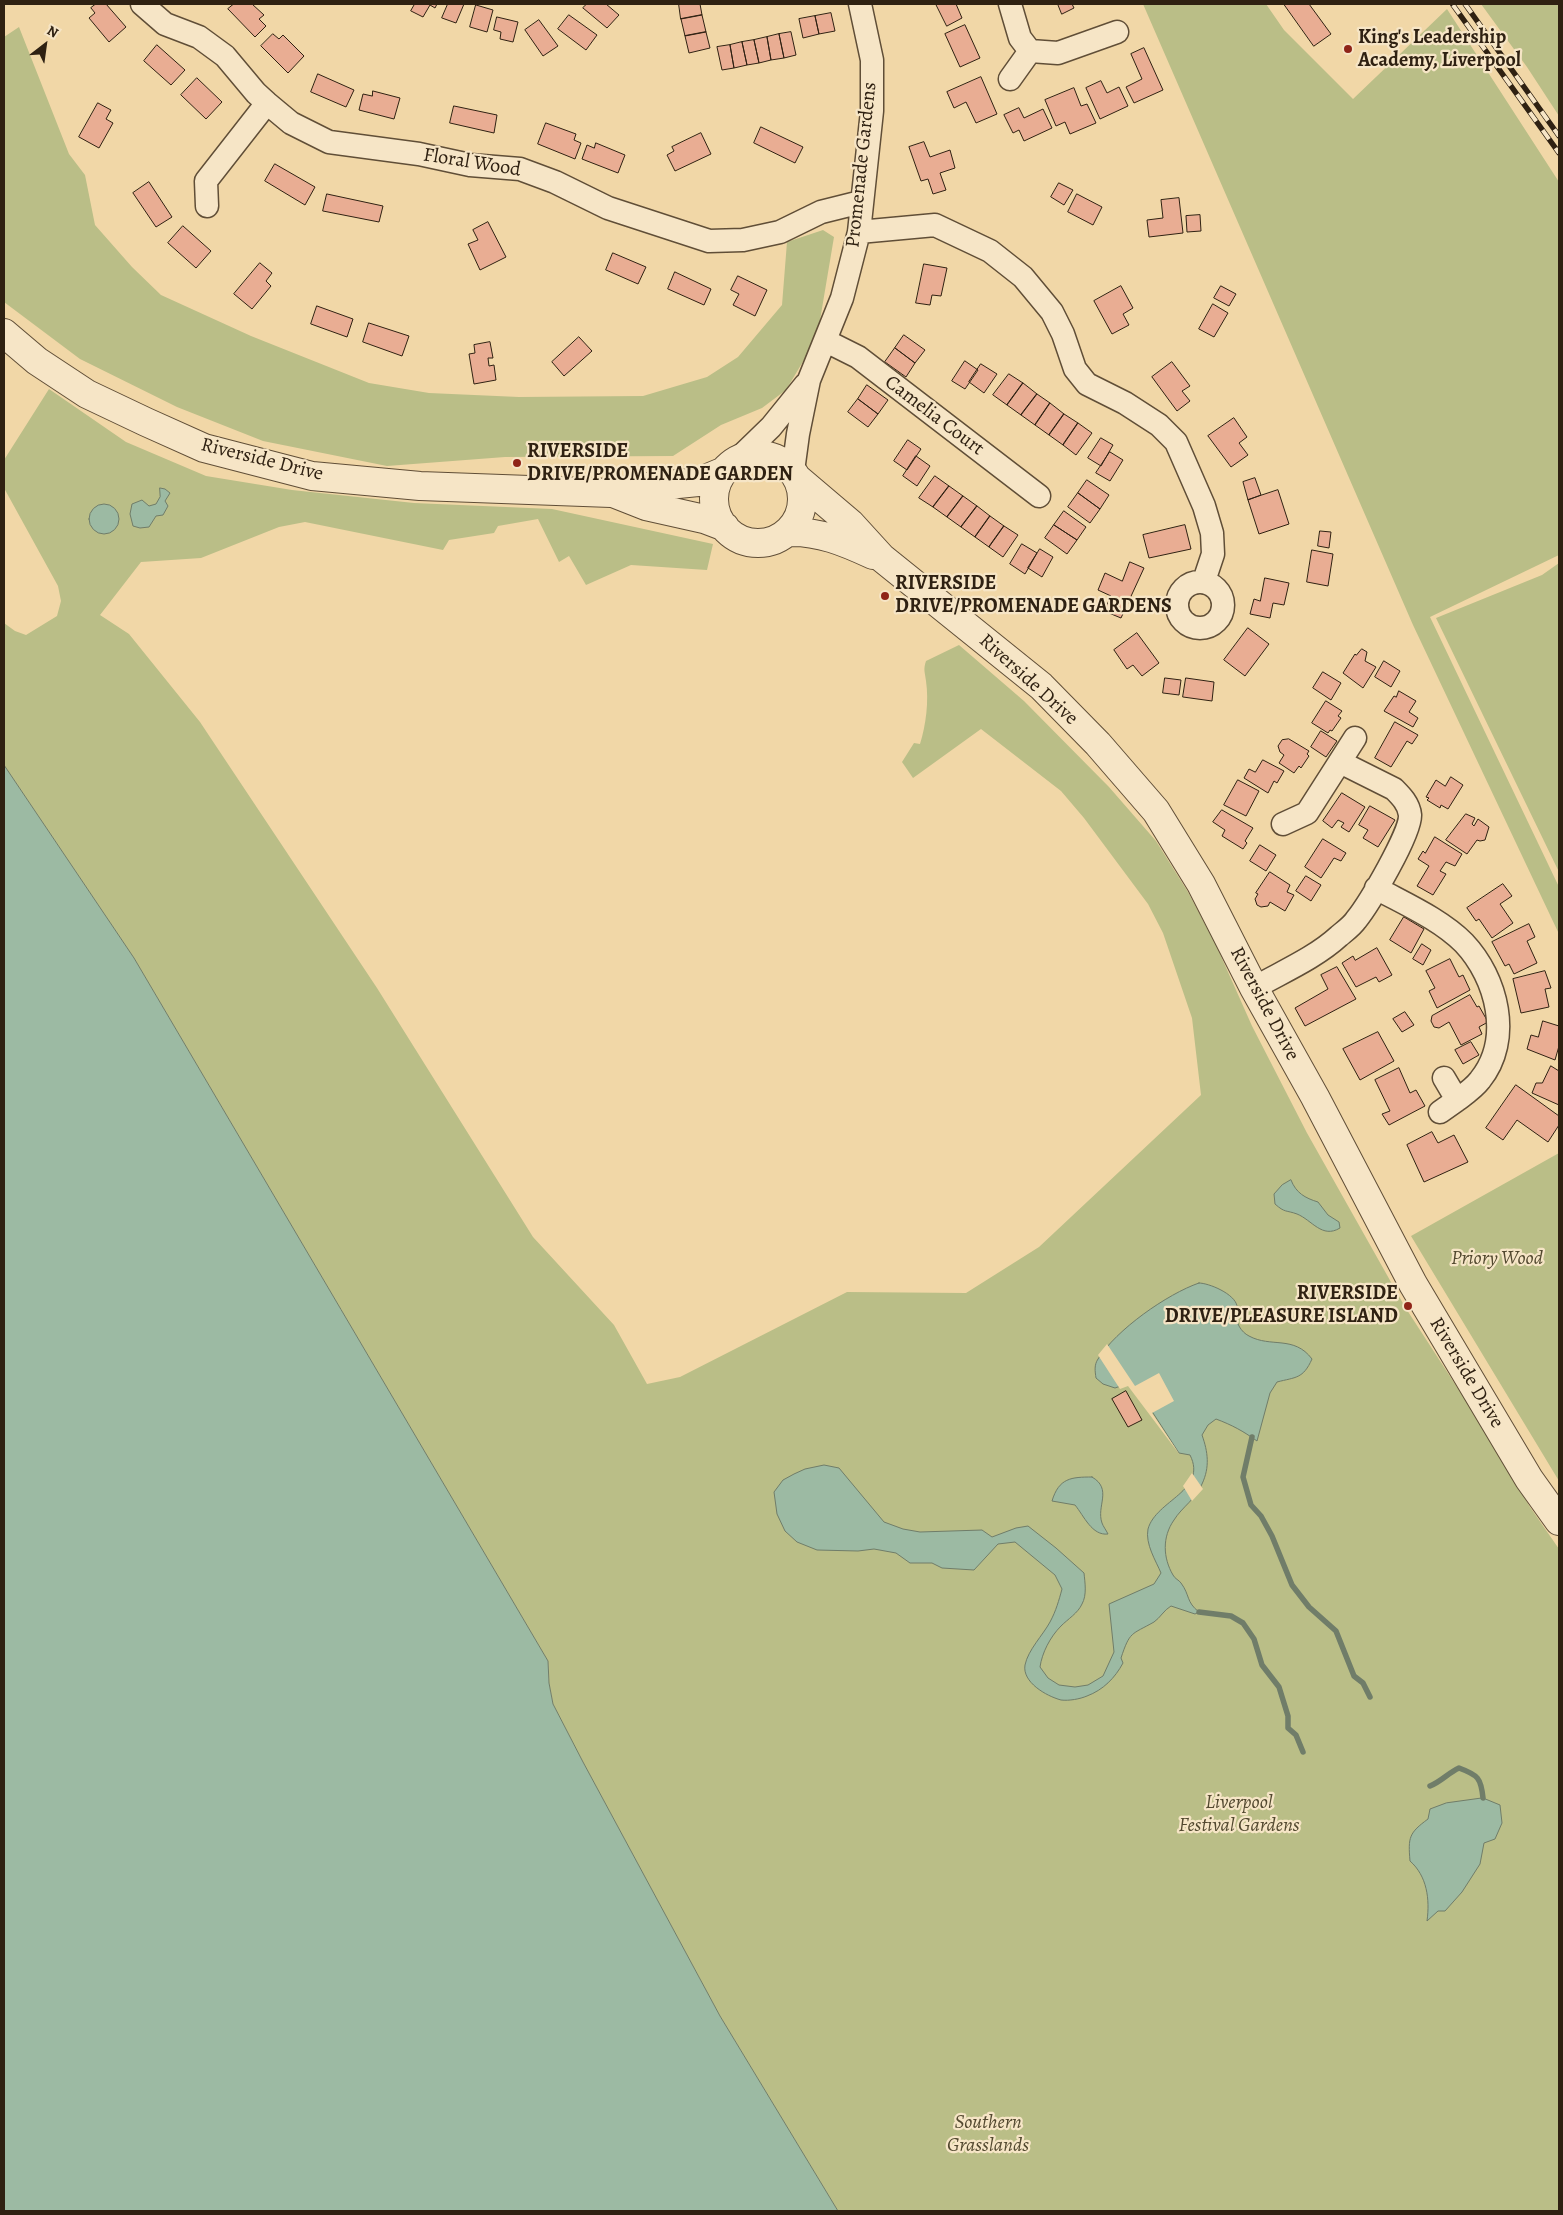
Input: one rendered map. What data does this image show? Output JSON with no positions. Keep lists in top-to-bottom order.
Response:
{
  "streets": {
    "street": [
      "Floral Wood",
      "Promenade Gardens",
      "Camelia Court",
      "Riverside Drive"
    ]
  },
  "crossings": [
    ["Floral Wood", "Promenade Gardens"],
    ["Promenade Gardens", "Camelia Court"],
    ["Promenade Gardens", "Riverside Drive"]
  ],
  "parks": ["Priory Wood", "Liverpool Festival Gardens", "Southern Grasslands"],
  "places": [
    "King's Leadership Academy, Liverpool",
    "RIVERSIDE DRIVE/PROMENADE GARDEN",
    "RIVERSIDE DRIVE/PROMENADE GARDENS",
    "RIVERSIDE DRIVE/PLEASURE ISLAND"
  ],
  "north": "top right"
}
